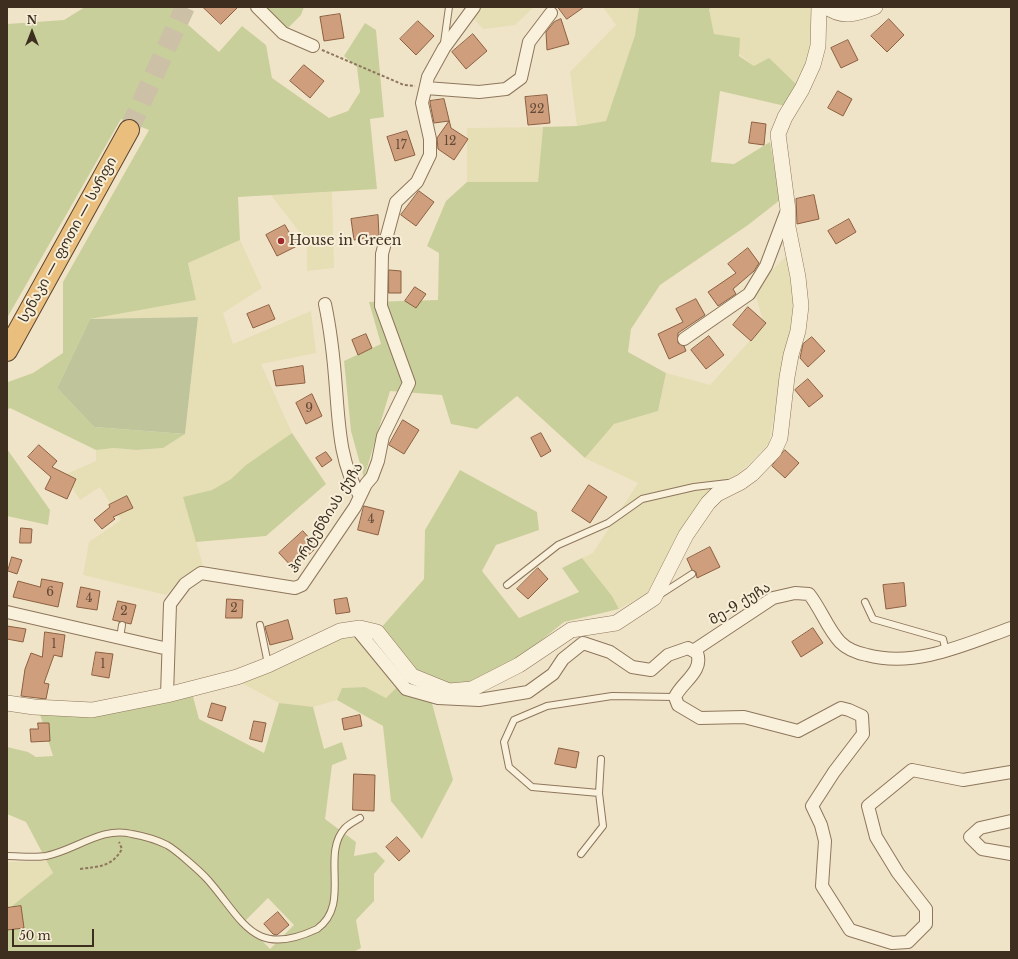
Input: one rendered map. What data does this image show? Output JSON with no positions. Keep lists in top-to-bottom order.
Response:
{
  "streets": {
    "highway": ["სენაკი — ფოთი — სარფი"],
    "street": ["ჰორტენზიას ქუჩა", "მე-9 ქუჩა"]
  },
  "places": ["House in Green"],
  "house_numbers": [
    "22",
    "12",
    "17",
    "9",
    "4",
    "6",
    "4",
    "2",
    "2",
    "1",
    "1"
  ],
  "scale_bar": "50 m",
  "north": "top"
}
